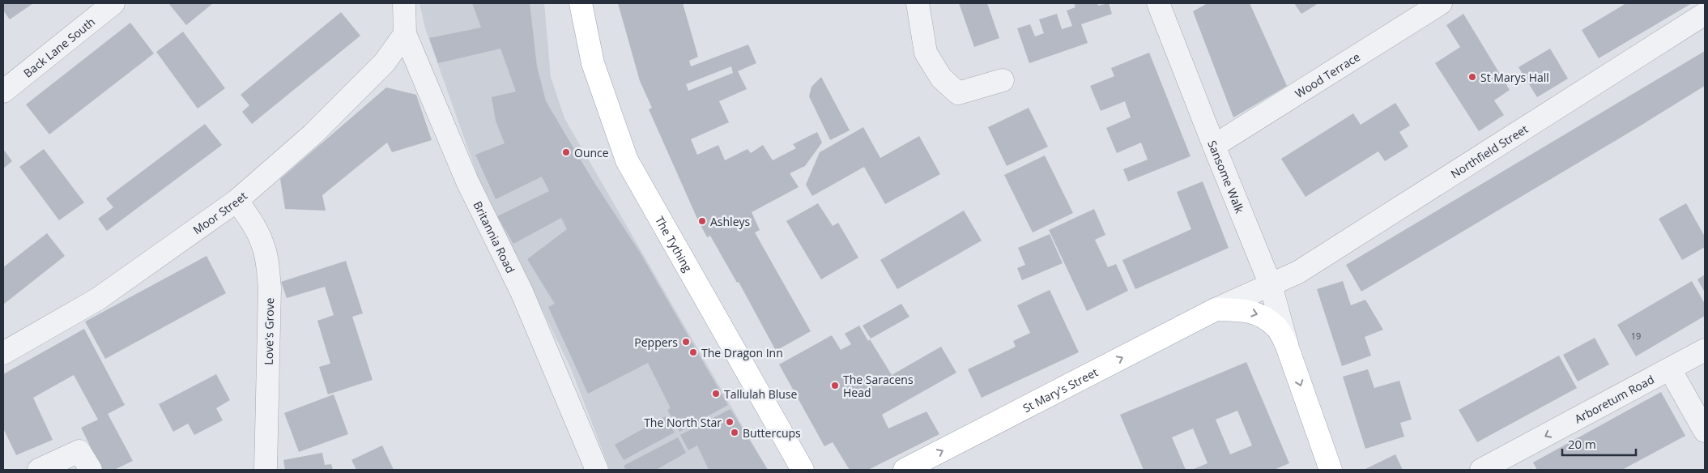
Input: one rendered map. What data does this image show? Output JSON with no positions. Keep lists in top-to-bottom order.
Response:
{
  "streets": {
    "main road": ["Sansome Walk", "The Tything", "St Mary's Street"],
    "street": [
      "Back Lane South",
      "Wood Terrace",
      "Northfield Street",
      "Moor Street",
      "Britannia Road",
      "Love's Grove",
      "Arboretum Road"
    ]
  },
  "crossings": [
    ["Wood Terrace", "Sansome Walk"],
    ["Northfield Street", "Sansome Walk"],
    ["Northfield Street", "St Mary's Street"],
    ["Moor Street", "Britannia Road"],
    ["Moor Street", "Love's Grove"]
  ],
  "one_way": ["St Mary's Street", "Arboretum Road"],
  "places": [
    "St Marys Hall",
    "Ounce",
    "Ashleys",
    "Peppers",
    "The Dragon Inn",
    "The Saracens Head",
    "Tallulah Bluse",
    "The North Star",
    "Buttercups"
  ],
  "house_numbers": ["19"],
  "scale_bar": "20 m"
}
